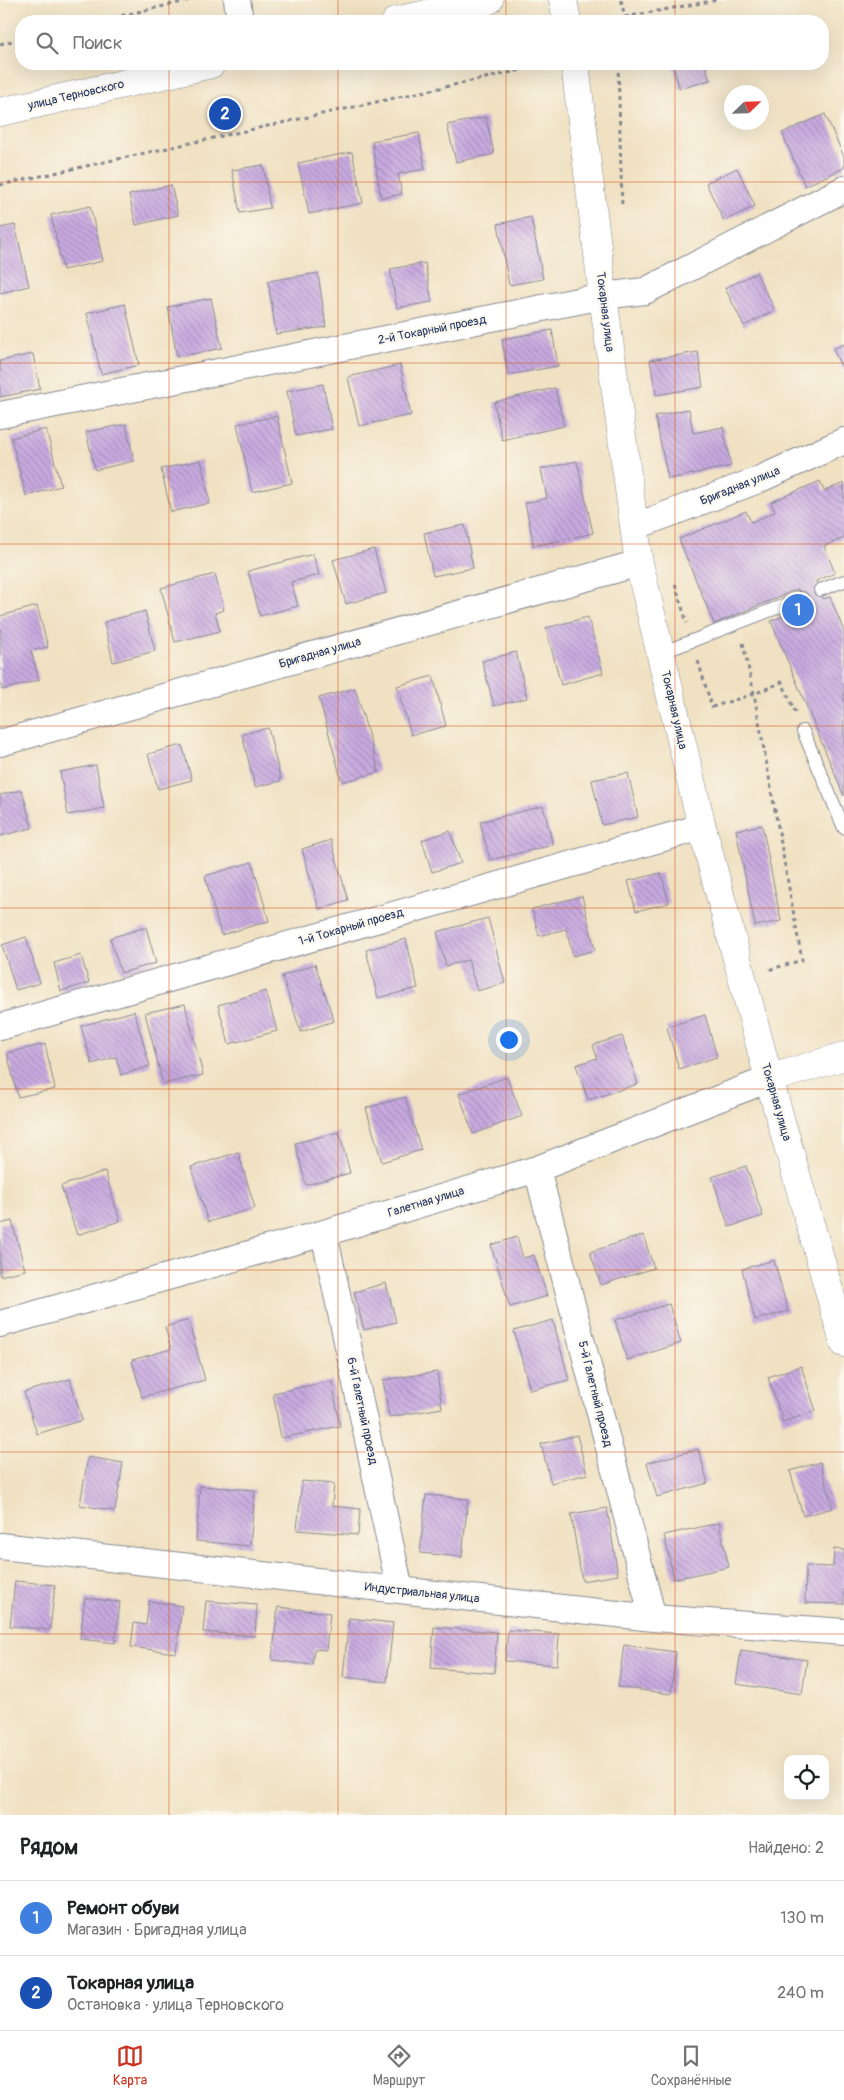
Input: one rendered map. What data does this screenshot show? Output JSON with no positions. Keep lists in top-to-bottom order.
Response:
{
  "streets": {
    "street": [
      "улица Терновского",
      "Токарная улица",
      "2-й Токарный проезд",
      "Бригадная улица",
      "1-й Токарный проезд",
      "Галетная улица",
      "5-й Галетный проезд",
      "6-й Галетный проезд",
      "Индустриальная улица"
    ]
  },
  "crossings": [
    ["Токарная улица", "2-й Токарный проезд"],
    ["Токарная улица", "Бригадная улица"],
    ["Токарная улица", "1-й Токарный проезд"],
    ["Токарная улица", "Галетная улица"],
    ["Галетная улица", "5-й Галетный проезд"],
    ["Галетная улица", "6-й Галетный проезд"],
    ["5-й Галетный проезд", "Индустриальная улица"],
    ["6-й Галетный проезд", "Индустриальная улица"]
  ],
  "north": "top right",
  "page": {
    "search": "Поиск",
    "pins": ["2", "1"],
    "heading": ["Рядом", "Найдено: 2"],
    "list": [
      {
        "mark": "1",
        "name": "Ремонт обуви",
        "note": "Магазин · Бригадная улица",
        "value": "130 m"
      },
      {
        "mark": "2",
        "name": "Токарная улица",
        "note": "Остановка · улица Терновского",
        "value": "240 m"
      }
    ],
    "nav": ["Карта", "Маршрут", "Сохранённые"]
  }
}
